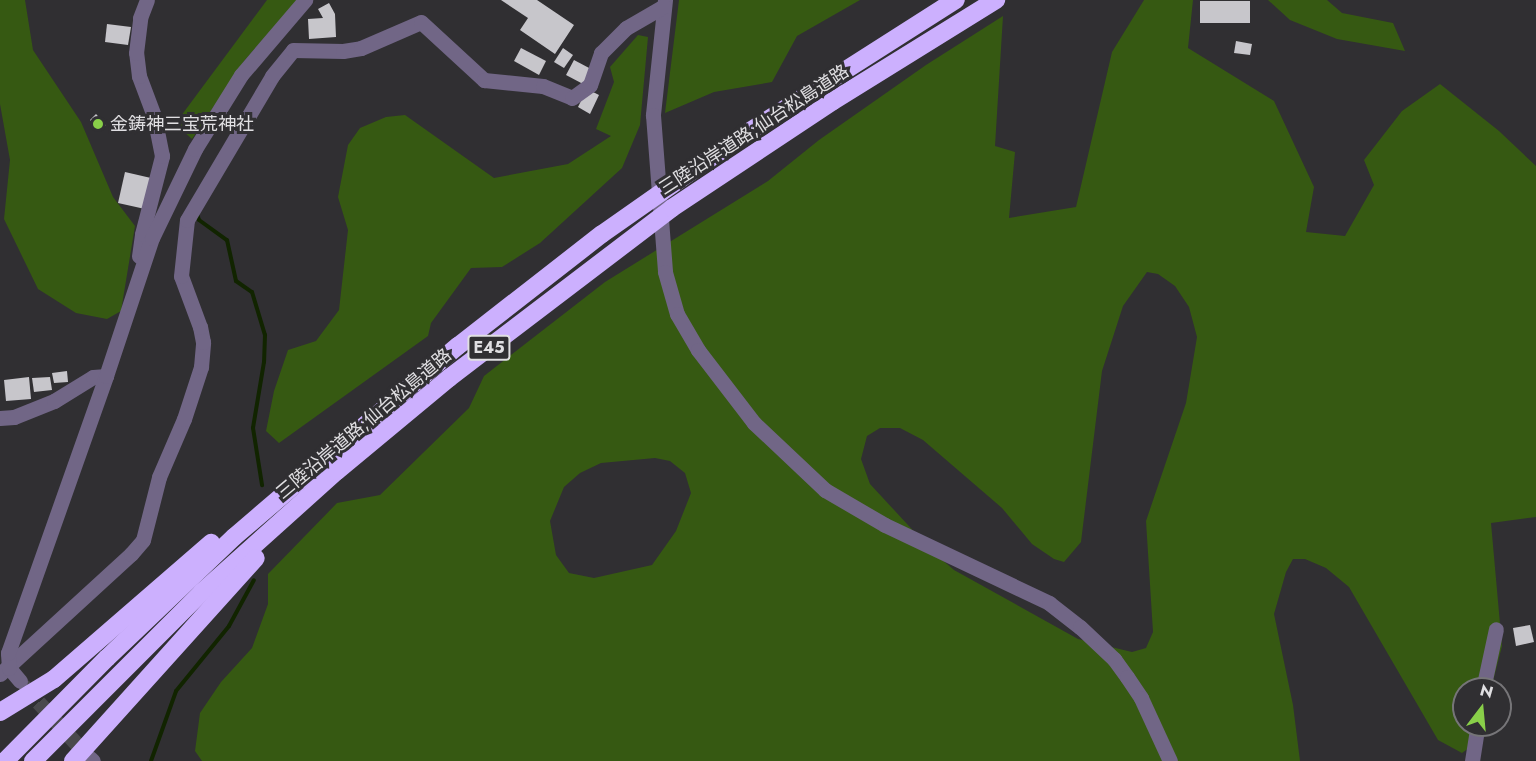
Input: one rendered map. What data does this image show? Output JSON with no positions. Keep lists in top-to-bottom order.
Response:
{
  "streets": {
    "highway": ["三陸沿岸道路;仙台松島道路", "E45"]
  },
  "places": ["金鋳神三宝荒神社"],
  "north": "top"
}
